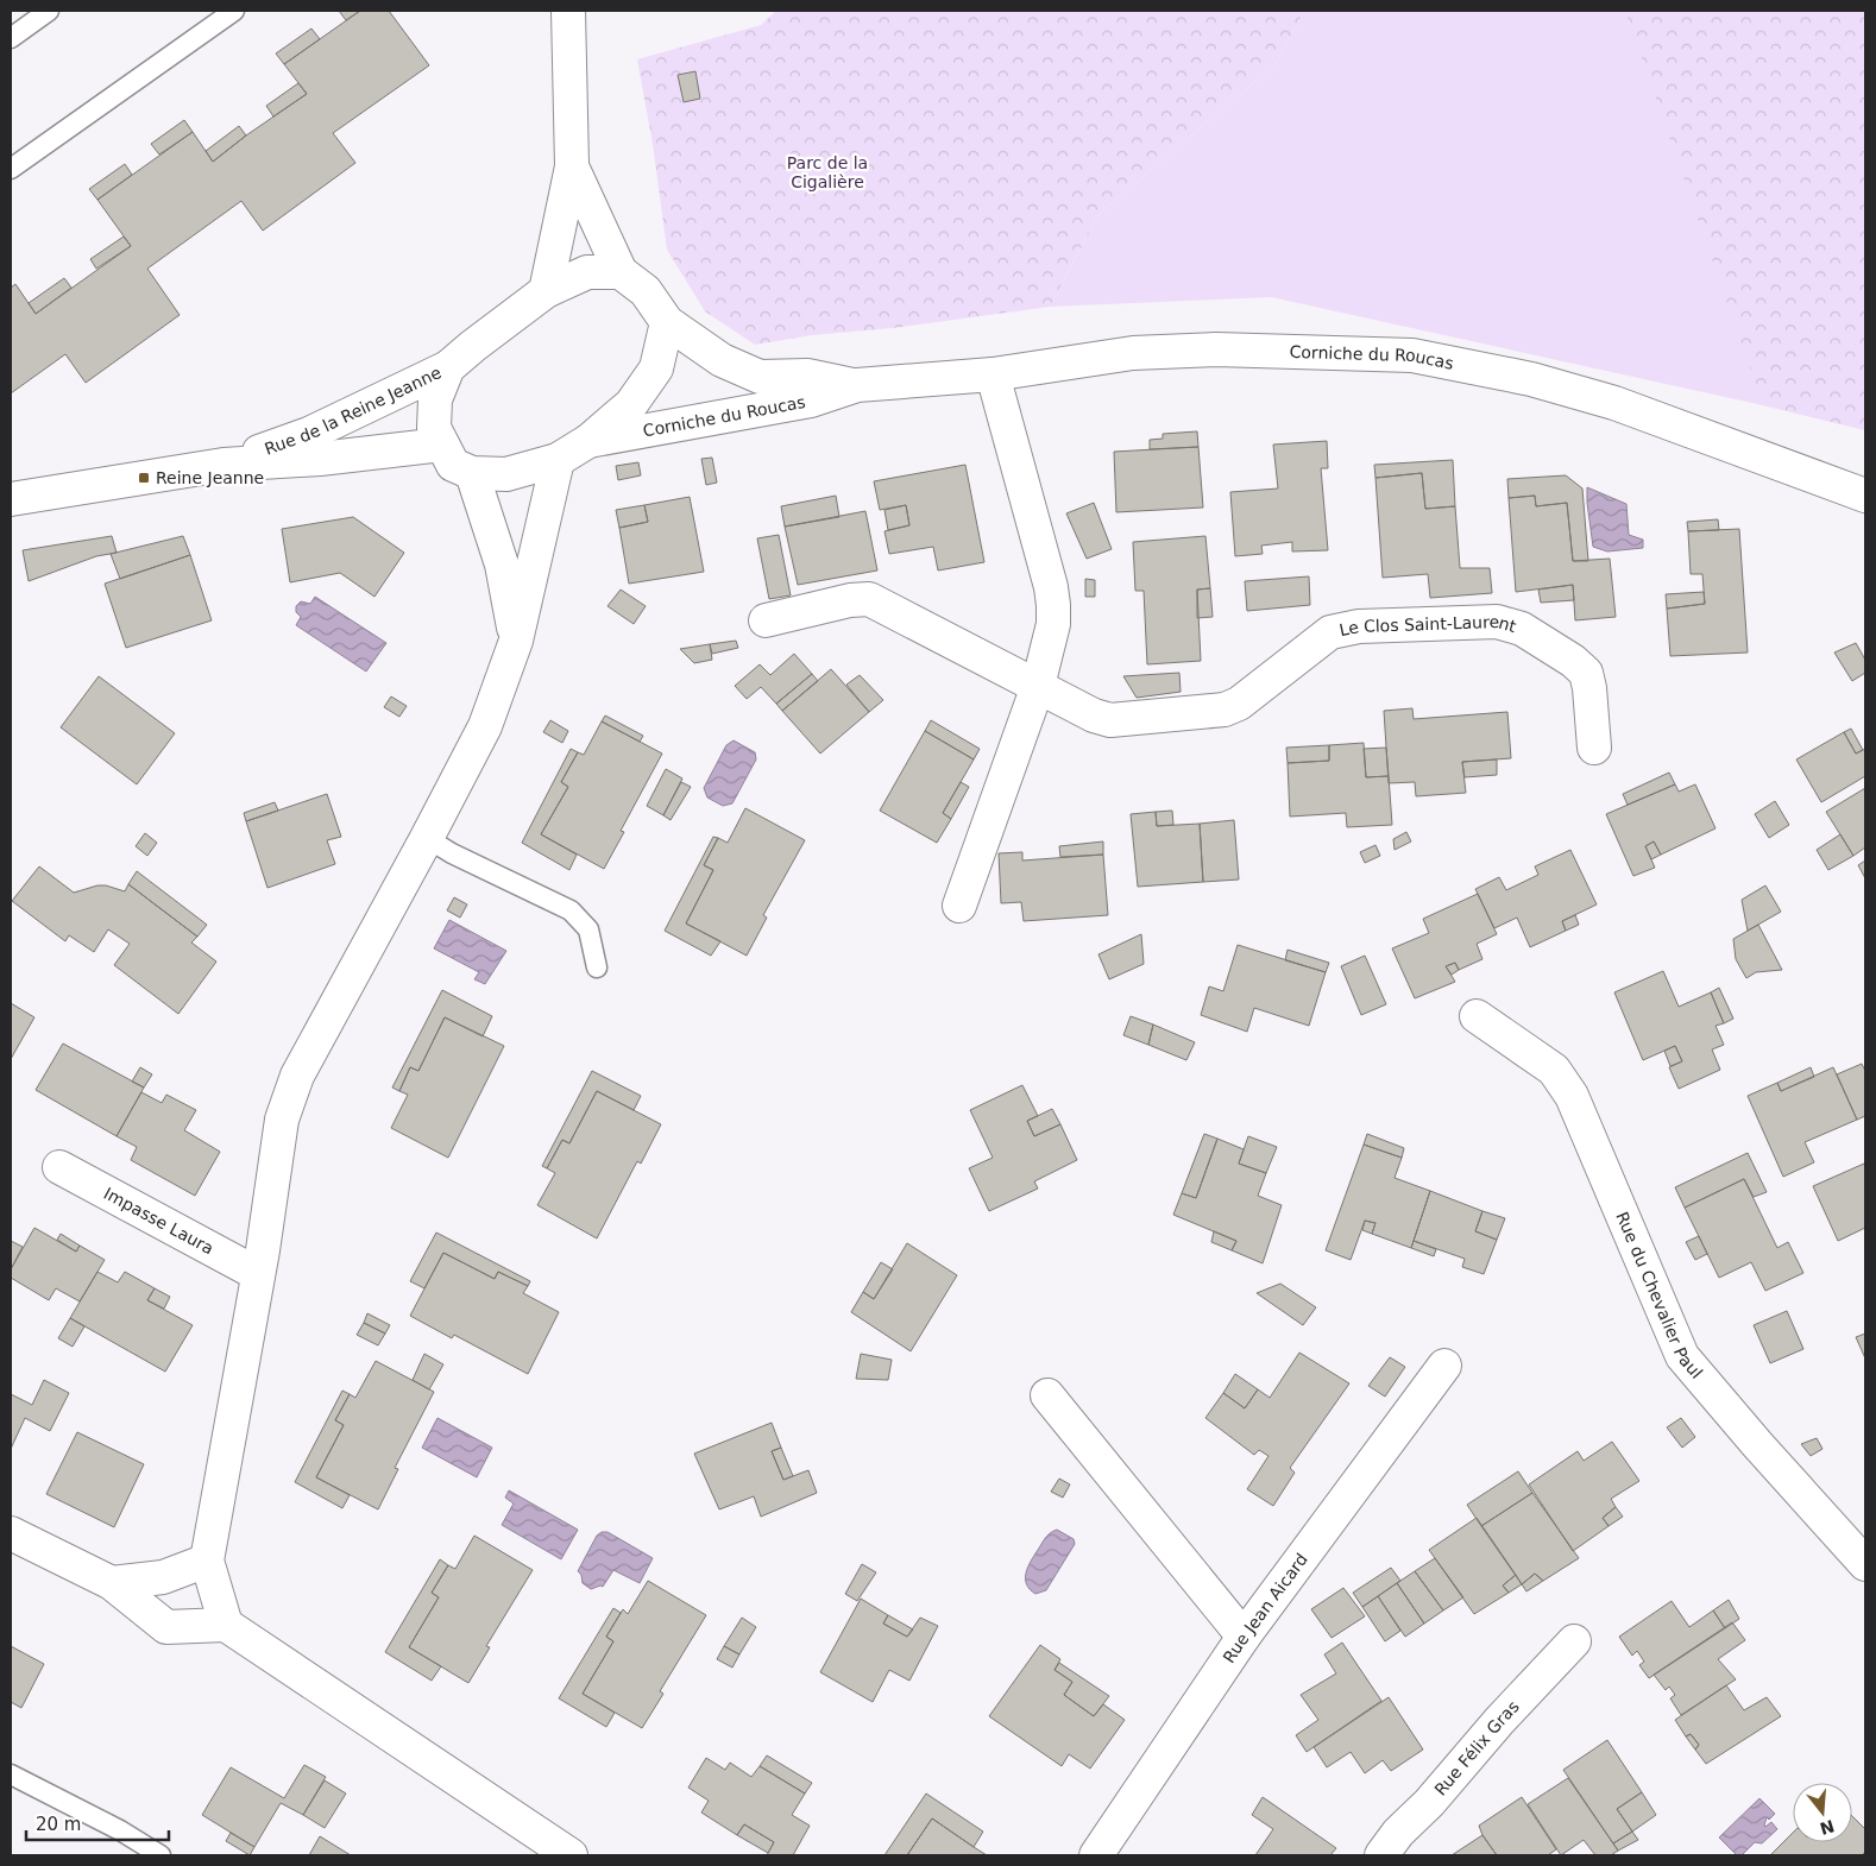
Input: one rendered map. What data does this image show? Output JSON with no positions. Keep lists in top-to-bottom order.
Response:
{
  "streets": {
    "street": [
      "Corniche du Roucas",
      "Rue de la Reine Jeanne",
      "Le Clos Saint-Laurent",
      "Impasse Laura",
      "Rue du Chevalier Paul",
      "Rue Jean Aicard",
      "Rue Félix Gras"
    ]
  },
  "parks": ["Parc de la Cigalière"],
  "places": {
    "transit": ["Reine Jeanne"]
  },
  "scale_bar": "20 m",
  "north": "bottom"
}
